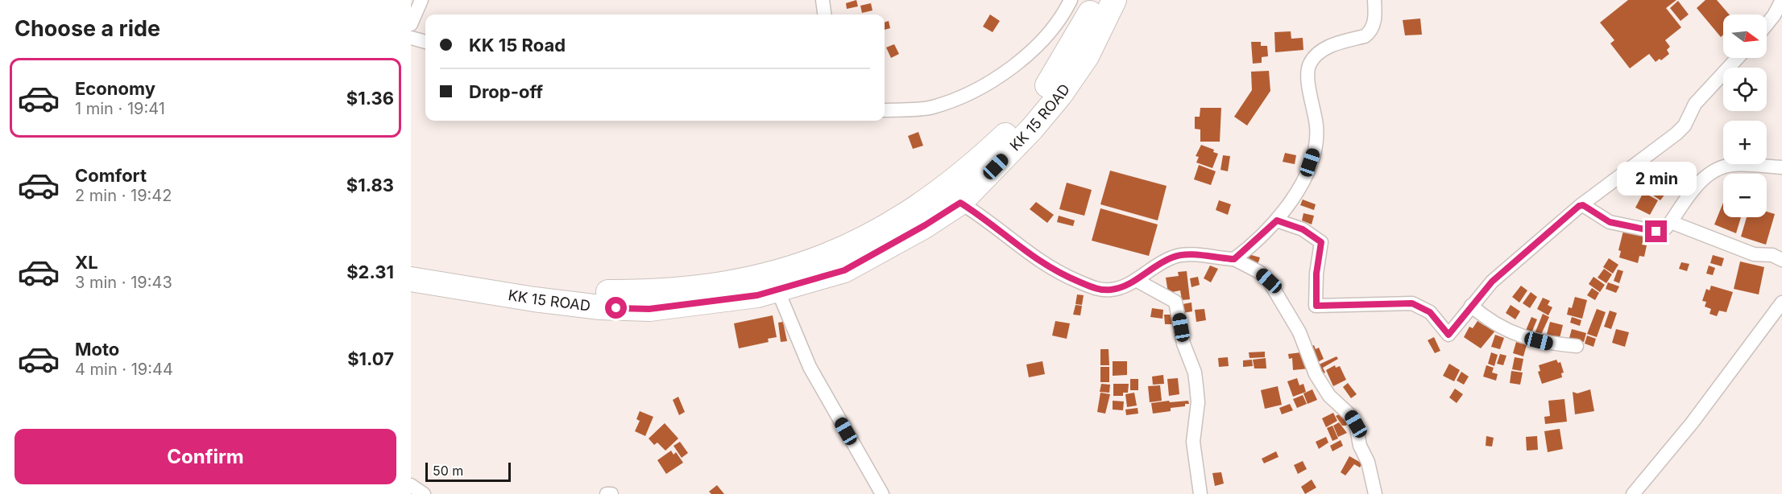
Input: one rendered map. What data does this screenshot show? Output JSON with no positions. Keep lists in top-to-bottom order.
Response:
{
  "streets": {
    "highway": ["KK 15 ROAD"]
  },
  "scale_bar": "50 m",
  "north": "right",
  "page": {
    "heading": "Choose a ride",
    "map_buttons": ["+", "−"],
    "banner": ["KK 15 Road", "Drop-off"],
    "list": [
      {
        "name": "Economy",
        "note": "1 min · 19:41",
        "value": "$1.36"
      },
      {
        "name": "Comfort",
        "note": "2 min · 19:42",
        "value": "$1.83"
      },
      {
        "name": "XL",
        "note": "3 min · 19:43",
        "value": "$2.31"
      },
      {
        "name": "Moto",
        "note": "4 min · 19:44",
        "value": "$1.07"
      }
    ],
    "bubble": "2 min",
    "buttons": "Confirm",
    "scale": "50 m"
  }
}
